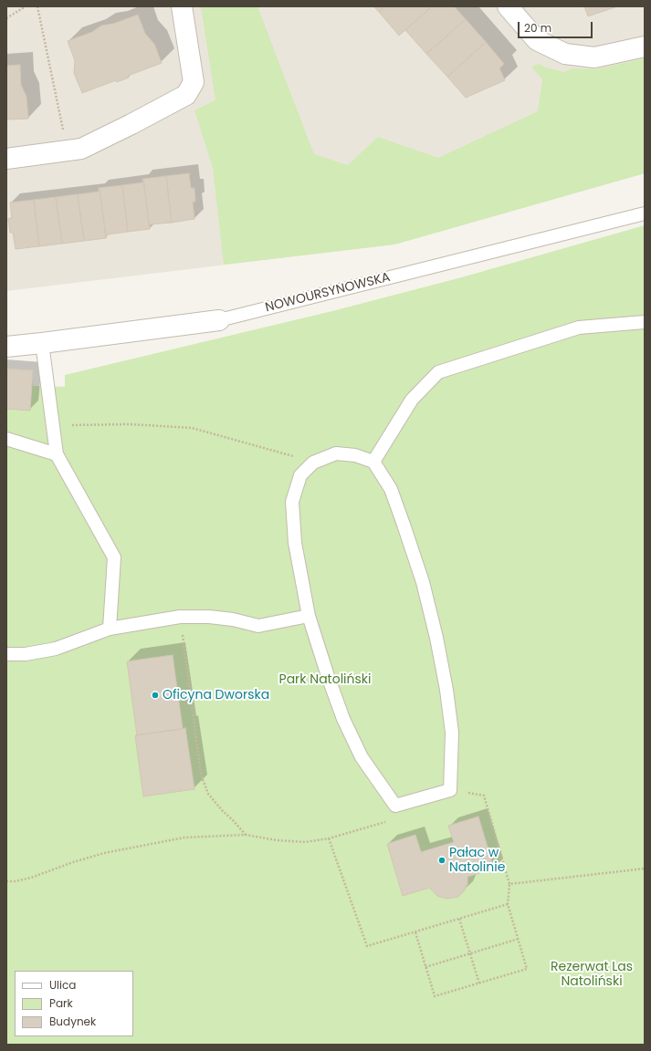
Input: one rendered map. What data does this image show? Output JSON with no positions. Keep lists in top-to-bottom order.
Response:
{
  "streets": {
    "street": ["NOWOURSYNOWSKA"]
  },
  "parks": ["Park Natoliński", "Rezerwat Las Natoliński"],
  "places": ["Oficyna Dworska", "Pałac w Natolinie"],
  "legend": ["Ulica", "Park", "Budynek"],
  "scale_bar": "20 m"
}
